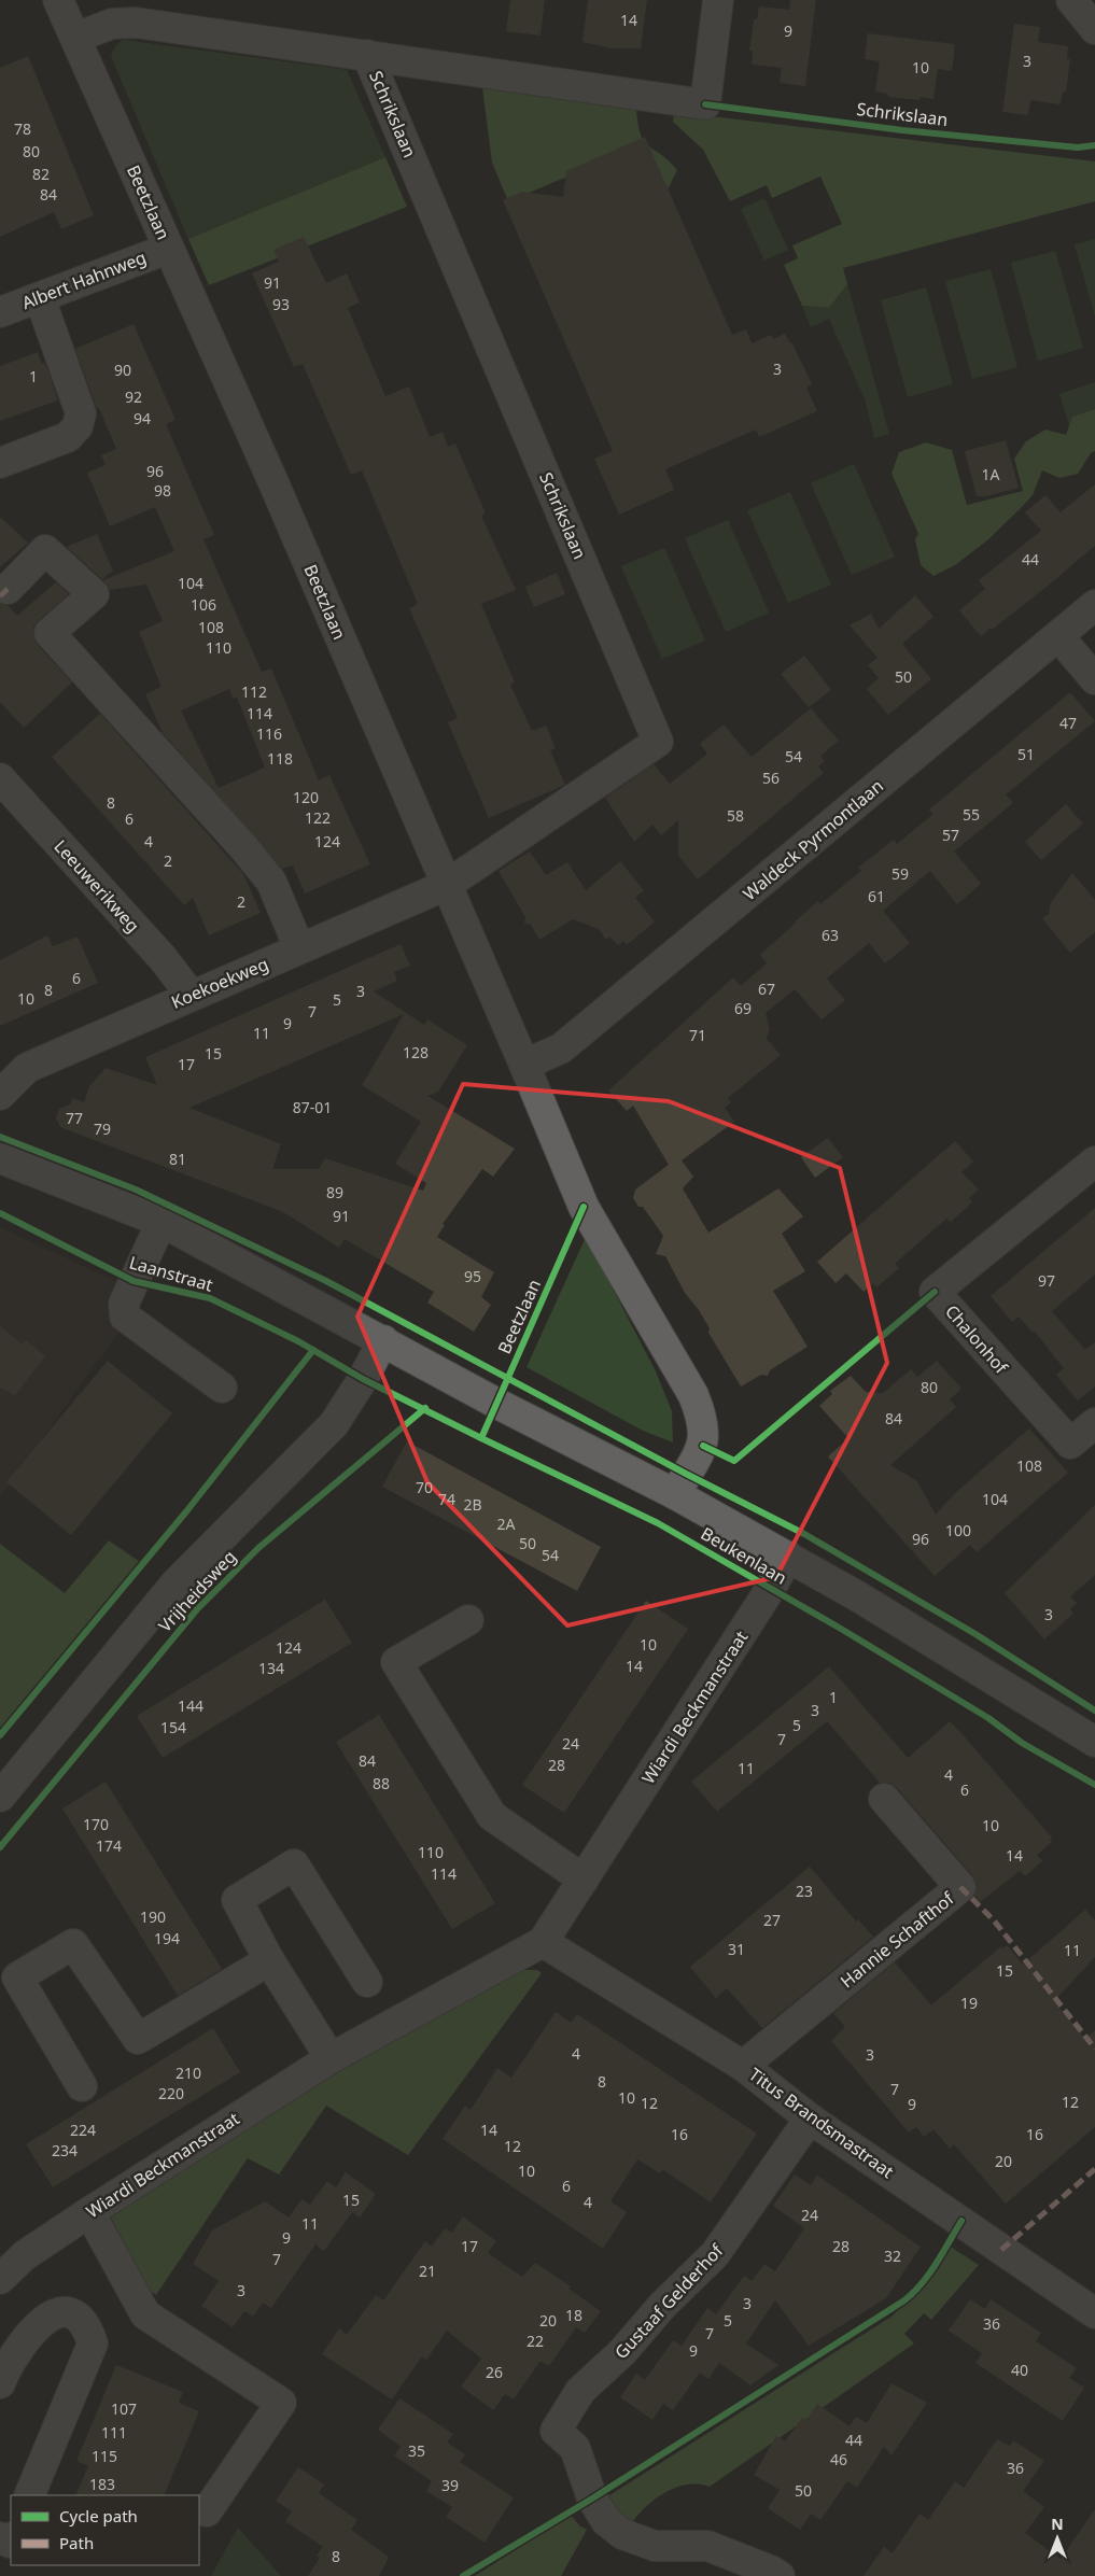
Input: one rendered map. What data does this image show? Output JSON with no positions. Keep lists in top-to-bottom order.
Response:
{
  "streets": {
    "street": [
      "Schrikslaan",
      "Beetzlaan",
      "Albert Hahnweg",
      "Waldeck Pyrmontlaan",
      "Leeuwerikweg",
      "Koekoekweg",
      "Laanstraat",
      "Chalonhof",
      "Beukenlaan",
      "Vrijheidsweg",
      "Wiardi Beckmanstraat",
      "Hannie Schafthof",
      "Titus Brandsmastraat",
      "Gustaaf Gelderhof"
    ]
  },
  "crossings": [
    ["Schrikslaan", "Beetzlaan"],
    ["Schrikslaan", "Koekoekweg"],
    ["Beetzlaan", "Albert Hahnweg"],
    ["Beetzlaan", "Waldeck Pyrmontlaan"],
    ["Beetzlaan", "Koekoekweg"],
    ["Beetzlaan", "Beukenlaan"],
    ["Leeuwerikweg", "Koekoekweg"],
    ["Laanstraat", "Beukenlaan"],
    ["Laanstraat", "Vrijheidsweg"],
    ["Beukenlaan", "Vrijheidsweg"],
    ["Beukenlaan", "Wiardi Beckmanstraat"],
    ["Wiardi Beckmanstraat", "Titus Brandsmastraat"],
    ["Hannie Schafthof", "Titus Brandsmastraat"],
    ["Titus Brandsmastraat", "Gustaaf Gelderhof"]
  ],
  "house_numbers": [
    "14",
    "9",
    "3",
    "10",
    "78",
    "80",
    "82",
    "84",
    "91",
    "93",
    "3",
    "90",
    "1",
    "92",
    "94",
    "96",
    "1A",
    "98",
    "44",
    "104",
    "106",
    "108",
    "110",
    "50",
    "112",
    "114",
    "47",
    "116",
    "51",
    "54",
    "118",
    "56",
    "120",
    "8",
    "55",
    "58",
    "122",
    "6",
    "57",
    "4",
    "124",
    "2",
    "59",
    "61",
    "2",
    "63",
    "6",
    "67",
    "8",
    "3",
    "10",
    "5",
    "69",
    "7",
    "9",
    "11",
    "71",
    "128",
    "15",
    "17",
    "87-01",
    "77",
    "79",
    "81",
    "89",
    "91",
    "95",
    "97",
    "80",
    "84",
    "108",
    "70",
    "74",
    "104",
    "2B",
    "2A",
    "100",
    "96",
    "50",
    "54",
    "3",
    "10",
    "124",
    "14",
    "134",
    "1",
    "144",
    "3",
    "5",
    "154",
    "7",
    "24",
    "84",
    "28",
    "11",
    "4",
    "88",
    "6",
    "170",
    "10",
    "174",
    "110",
    "14",
    "114",
    "23",
    "190",
    "27",
    "194",
    "31",
    "11",
    "15",
    "19",
    "4",
    "3",
    "210",
    "8",
    "7",
    "220",
    "10",
    "12",
    "12",
    "9",
    "224",
    "14",
    "16",
    "16",
    "12",
    "234",
    "20",
    "10",
    "6",
    "15",
    "4",
    "24",
    "11",
    "9",
    "17",
    "28",
    "32",
    "7",
    "21",
    "3",
    "3",
    "18",
    "20",
    "5",
    "36",
    "7",
    "22",
    "9",
    "40",
    "26",
    "107",
    "111",
    "44",
    "35",
    "115",
    "46",
    "36",
    "183",
    "39",
    "50",
    "8"
  ],
  "legend": ["Cycle path", "Path"],
  "north": "top"
}
